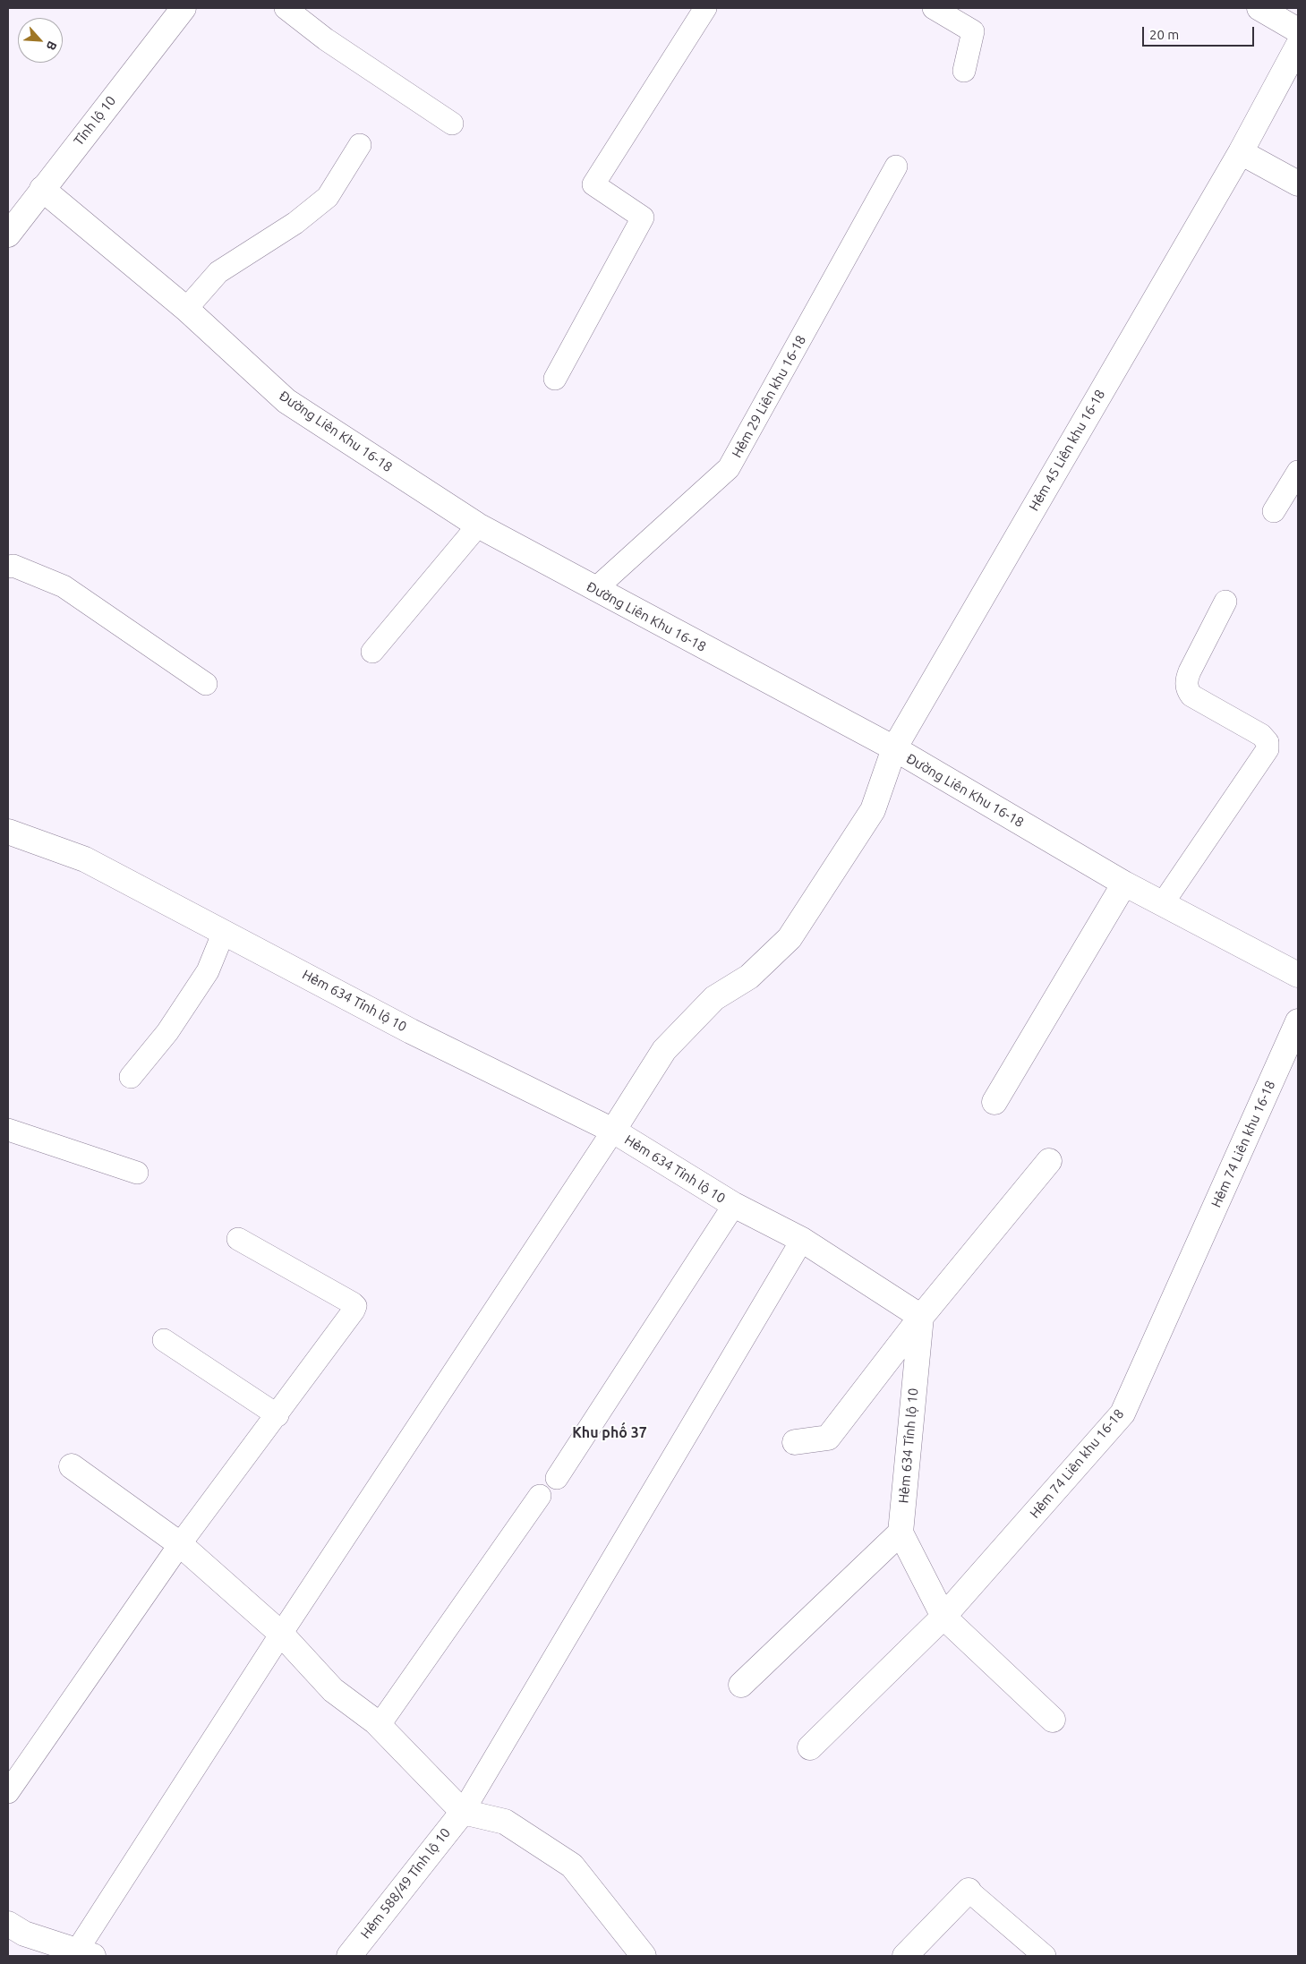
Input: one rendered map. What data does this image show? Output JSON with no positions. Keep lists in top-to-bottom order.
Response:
{
  "streets": {
    "street": [
      "Tỉnh lộ 10",
      "Đường Liên Khu 16-18",
      "Hẻm 45 Liên khu 16-18",
      "Hẻm 634 Tỉnh lộ 10",
      "Hẻm 74 Liên khu 16-18",
      "Hẻm 588/49 Tỉnh lộ 10"
    ],
    "lane": ["Hẻm 29 Liên khu 16-18"]
  },
  "crossings": [
    ["Tỉnh lộ 10", "Đường Liên Khu 16-18"],
    ["Hẻm 29 Liên khu 16-18", "Đường Liên Khu 16-18"],
    ["Đường Liên Khu 16-18", "Hẻm 45 Liên khu 16-18"],
    ["Hẻm 45 Liên khu 16-18", "Hẻm 634 Tỉnh lộ 10"]
  ],
  "districts": ["Khu phố 37"],
  "scale_bar": "20 m",
  "north": "bottom right"
}
